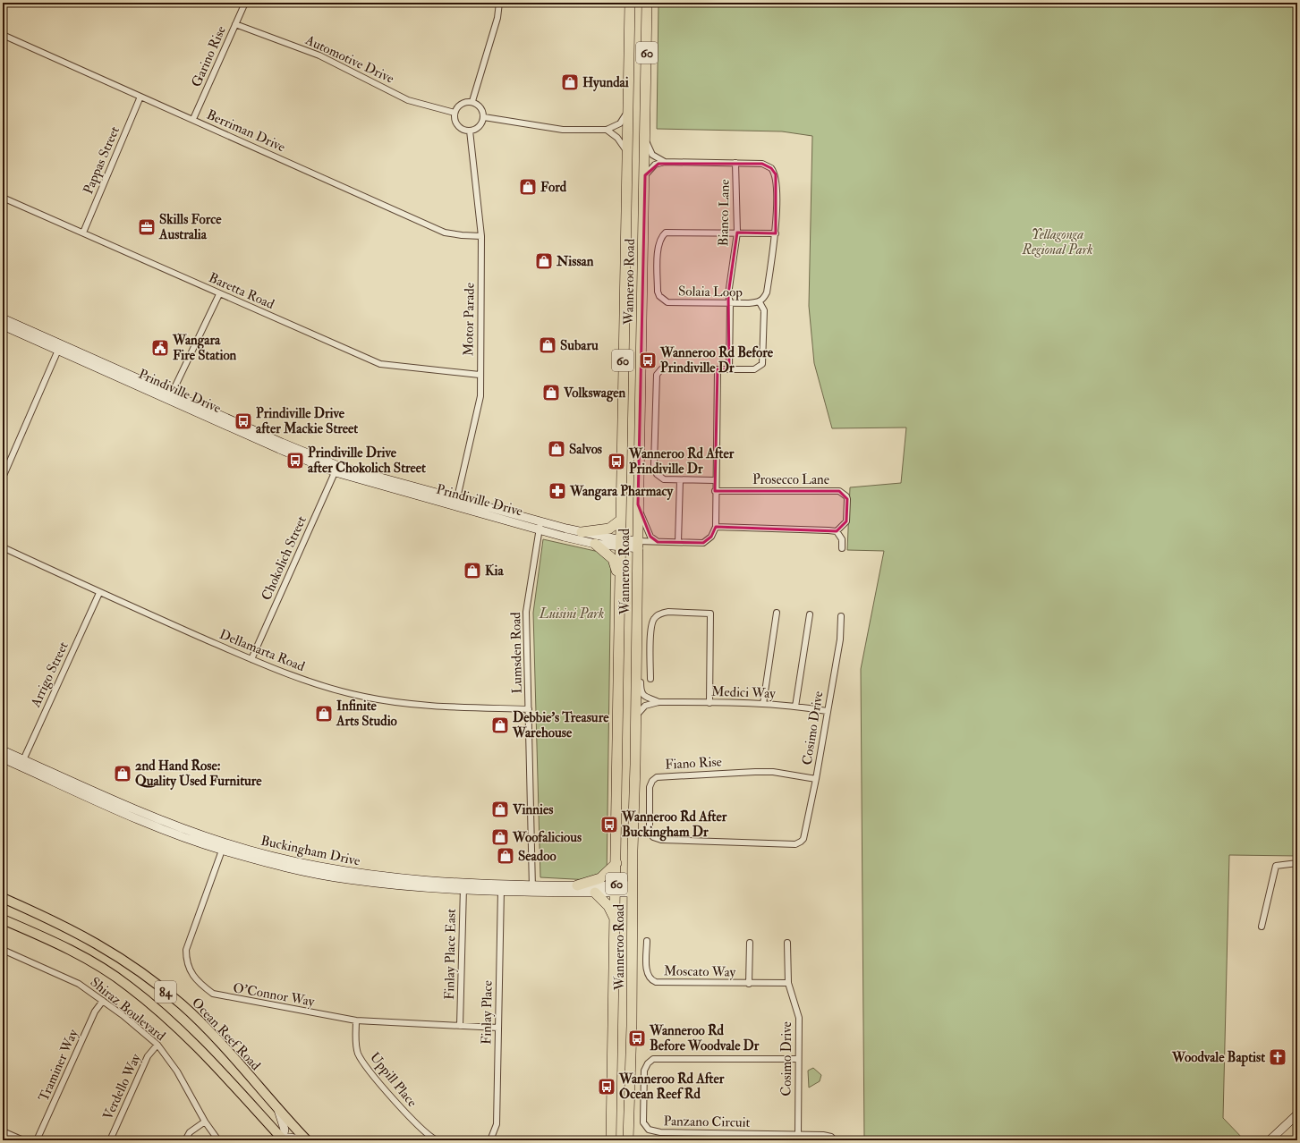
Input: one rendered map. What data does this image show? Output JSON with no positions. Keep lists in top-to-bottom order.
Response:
{
  "streets": {
    "highway": ["60", "Wanneroo Road"],
    "main road": ["84", "Ocean Reef Road"],
    "street": [
      "Garino Rise",
      "Automotive Drive",
      "Berriman Drive",
      "Pappas Street",
      "Bianco Lane",
      "Baretta Road",
      "Solaia Loop",
      "Motor Parade",
      "Prindiville Drive",
      "Prosecco Lane",
      "Chokolich Street",
      "Dellamarta Road",
      "Lumsden Road",
      "Arrigo Street",
      "Medici Way",
      "Cosimo Drive",
      "Fiano Rise",
      "Buckingham Drive",
      "Finlay Place East",
      "Moscato Way",
      "O'Connor Way",
      "Shiraz Boulevard",
      "Finlay Place",
      "Traminer Way",
      "Uppill Place",
      "Verdello Way",
      "Panzano Circuit"
    ]
  },
  "crossings": [
    ["Garino Rise", "Automotive Drive"],
    ["Garino Rise", "Berriman Drive"],
    ["Automotive Drive", "Motor Parade"],
    ["Berriman Drive", "Pappas Street"],
    ["Berriman Drive", "Motor Parade"],
    ["Pappas Street", "Baretta Road"],
    ["Bianco Lane", "Solaia Loop"],
    ["Wanneroo Road", "Solaia Loop"],
    ["Wanneroo Road", "Prindiville Drive"],
    ["Wanneroo Road", "Medici Way"],
    ["Wanneroo Road", "Buckingham Drive"],
    ["Baretta Road", "Motor Parade"],
    ["Motor Parade", "Prindiville Drive"],
    ["Prindiville Drive", "Chokolich Street"],
    ["Prindiville Drive", "Lumsden Road"],
    ["Chokolich Street", "Dellamarta Road"],
    ["Dellamarta Road", "Lumsden Road"],
    ["Dellamarta Road", "Arrigo Street"],
    ["Lumsden Road", "Buckingham Drive"],
    ["Arrigo Street", "Buckingham Drive"],
    ["Medici Way", "Cosimo Drive"],
    ["Cosimo Drive", "Fiano Rise"],
    ["Cosimo Drive", "Moscato Way"],
    ["Cosimo Drive", "Panzano Circuit"],
    ["Buckingham Drive", "Finlay Place East"],
    ["Buckingham Drive", "O'Connor Way"],
    ["Buckingham Drive", "Finlay Place"],
    ["Finlay Place East", "O'Connor Way"],
    ["O'Connor Way", "Finlay Place"],
    ["O'Connor Way", "Uppill Place"],
    ["Shiraz Boulevard", "Traminer Way"],
    ["Shiraz Boulevard", "Verdello Way"]
  ],
  "parks": ["Yellagonga Regional Park", "Luisini Park"],
  "places": {
    "shop": [
      "Hyundai",
      "Ford",
      "Nissan",
      "Subaru",
      "Volkswagen",
      "Salvos",
      "Kia",
      "Infinite Arts Studio",
      "Debbie's Treasure Warehouse",
      "2nd Hand Rose: Quality Used Furniture",
      "Vinnies",
      "Woofalicious",
      "Seadoo"
    ],
    "office": ["Skills Force Australia"],
    "public building": ["Wangara Fire Station"],
    "bus stop": [
      "Wanneroo Rd Before Prindiville Dr",
      "Prindiville Drive after Mackie Street",
      "Prindiville Drive after Chokolich Street",
      "Wanneroo Rd After Prindiville Dr",
      "Wanneroo Rd After Buckingham Dr",
      "Wanneroo Rd Before Woodvale Dr",
      "Wanneroo Rd After Ocean Reef Rd"
    ],
    "pharmacy": ["Wangara Pharmacy"],
    "church": ["Woodvale Baptist"]
  }
}
